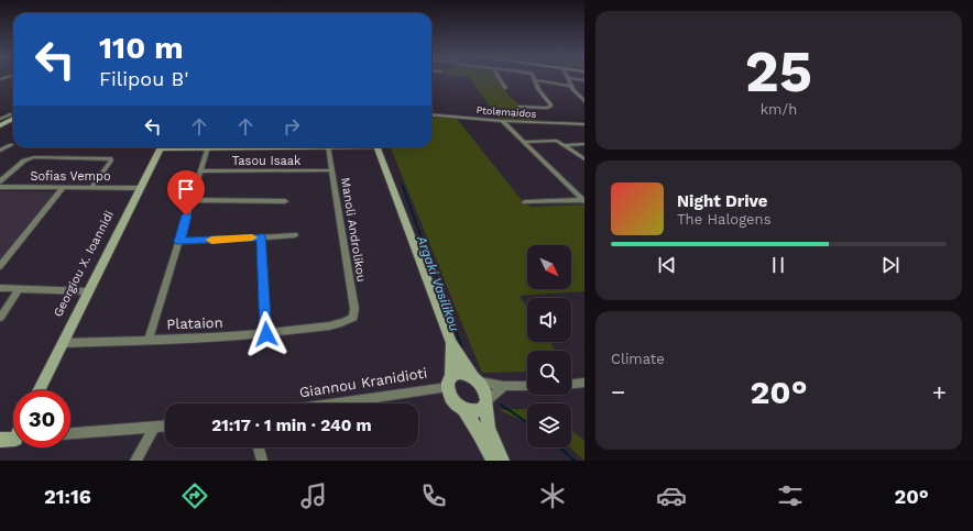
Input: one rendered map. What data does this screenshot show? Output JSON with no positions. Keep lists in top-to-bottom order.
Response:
{
  "streets": {
    "street": [
      "Ptolemaidos",
      "Tasou Isaak",
      "Sofias Vempo",
      "Manoli Androlikou",
      "Georgiou X. Ioannidi",
      "Plataion",
      "Giannou Kranidioti"
    ]
  },
  "crossings": [
    ["Tasou Isaak", "Manoli Androlikou"],
    ["Sofias Vempo", "Georgiou X. Ioannidi"],
    ["Manoli Androlikou", "Plataion"],
    ["Georgiou X. Ioannidi", "Plataion"]
  ],
  "water": ["Argaki Vasilikou"],
  "north": "bottom right",
  "page": {
    "tile": [
      ["25", "km/h"],
      "Climate"
    ],
    "turn": ["110 m", "Filipou B'"],
    "song": ["Night Drive", "The Halogens"],
    "heat": ["−", "20°", "+"],
    "limit": "30",
    "trip": "21:17 · 1 min · 240 m",
    "tabs": ["21:16", "20°"]
  }
}
